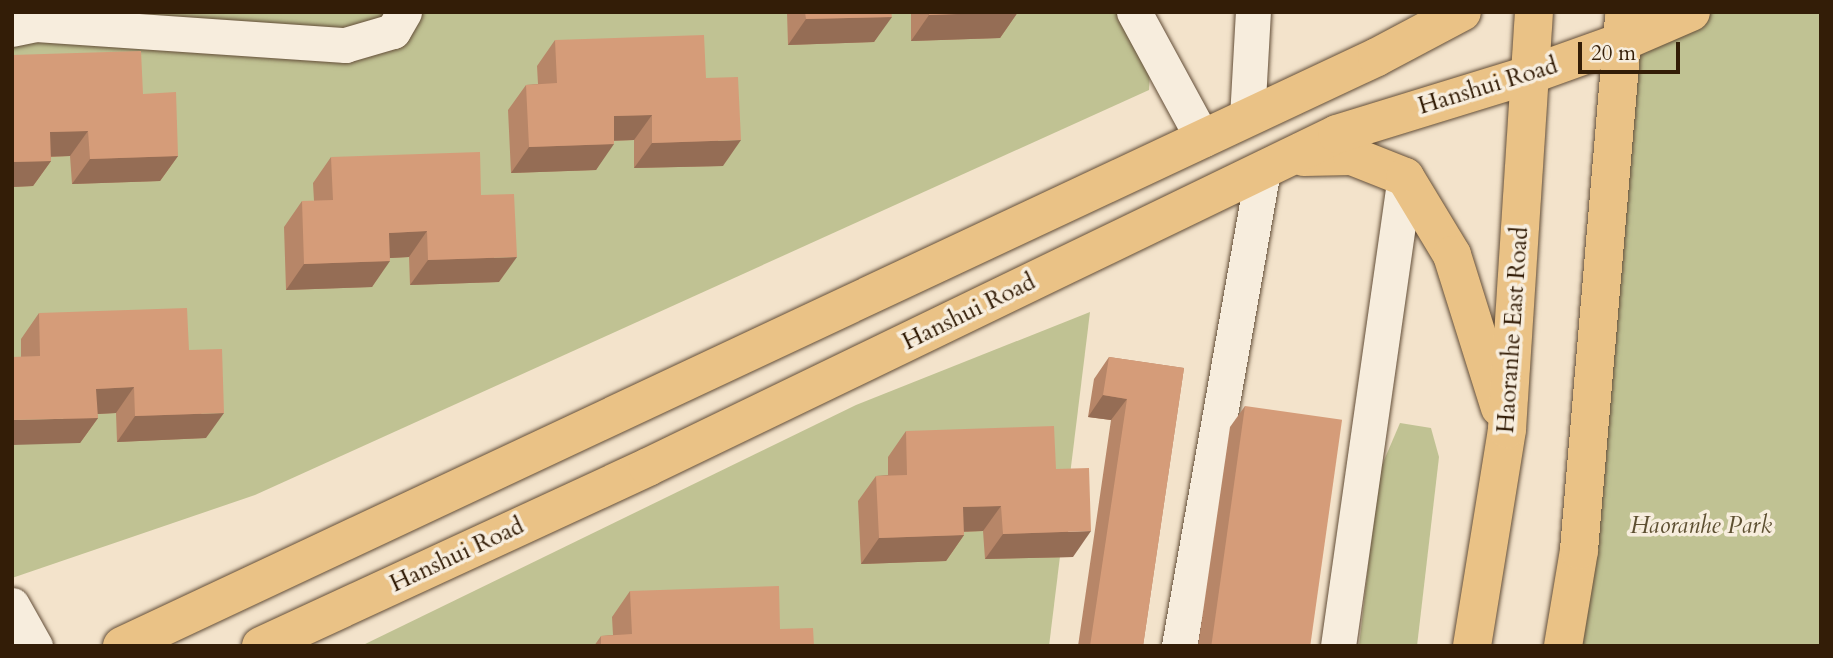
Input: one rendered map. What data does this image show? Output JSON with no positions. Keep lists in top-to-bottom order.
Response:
{
  "streets": {
    "main road": ["Hanshui Road", "Haoranhe East Road"]
  },
  "crossings": [
    ["Hanshui Road", "Haoranhe East Road"]
  ],
  "parks": ["Haoranhe Park"],
  "scale_bar": "20 m"
}
